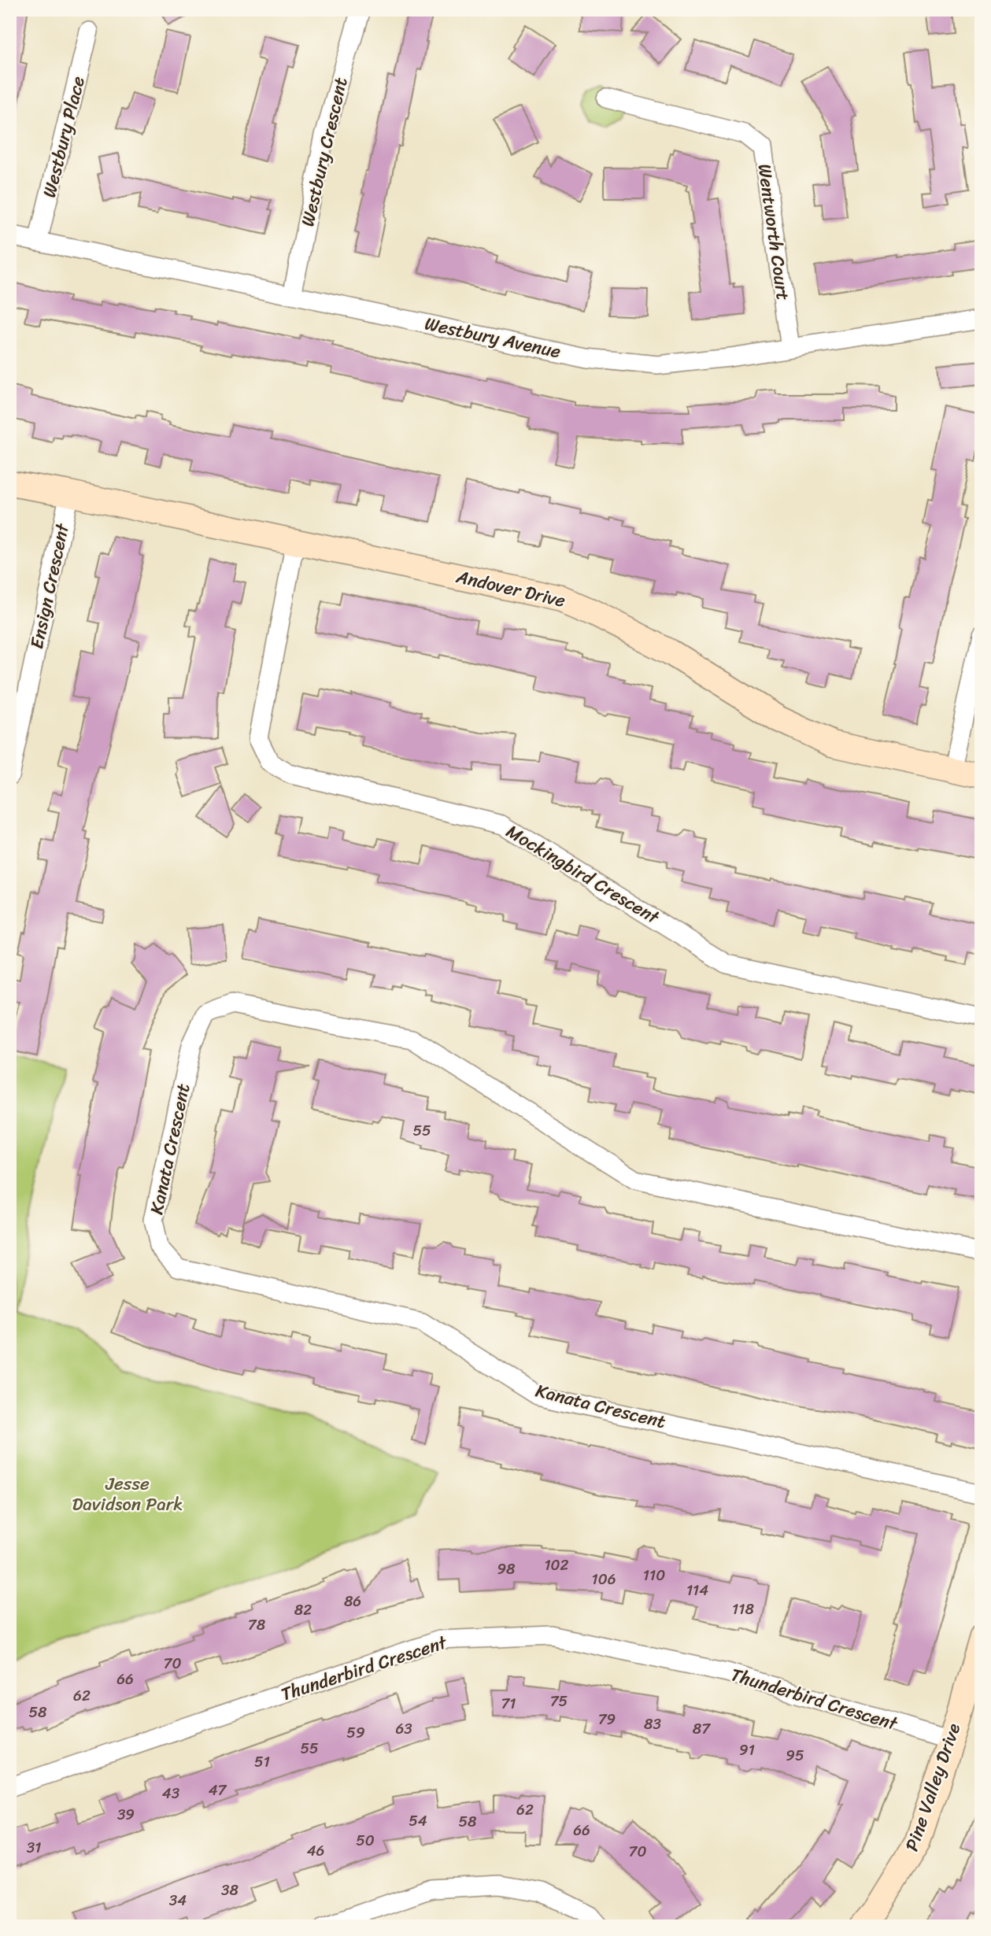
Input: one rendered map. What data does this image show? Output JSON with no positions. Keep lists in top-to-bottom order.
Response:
{
  "streets": {
    "street": [
      "Westbury Place",
      "Westbury Crescent",
      "Wentworth Court",
      "Westbury Avenue",
      "Ensign Crescent",
      "Andover Drive",
      "Mockingbird Crescent",
      "Kanata Crescent",
      "Thunderbird Crescent",
      "Pine Valley Drive"
    ]
  },
  "crossings": [
    ["Westbury Place", "Westbury Avenue"],
    ["Westbury Crescent", "Westbury Avenue"],
    ["Wentworth Court", "Westbury Avenue"],
    ["Ensign Crescent", "Andover Drive"],
    ["Andover Drive", "Mockingbird Crescent"],
    ["Thunderbird Crescent", "Pine Valley Drive"]
  ],
  "parks": ["Jesse Davidson Park"],
  "house_numbers": [
    "55",
    "102",
    "98",
    "110",
    "106",
    "114",
    "86",
    "118",
    "82",
    "78",
    "70",
    "66",
    "62",
    "75",
    "71",
    "58",
    "79",
    "83",
    "63",
    "87",
    "59",
    "55",
    "91",
    "95",
    "51",
    "47",
    "43",
    "62",
    "39",
    "54",
    "58",
    "66",
    "50",
    "31",
    "46",
    "70",
    "38",
    "34"
  ]
}
